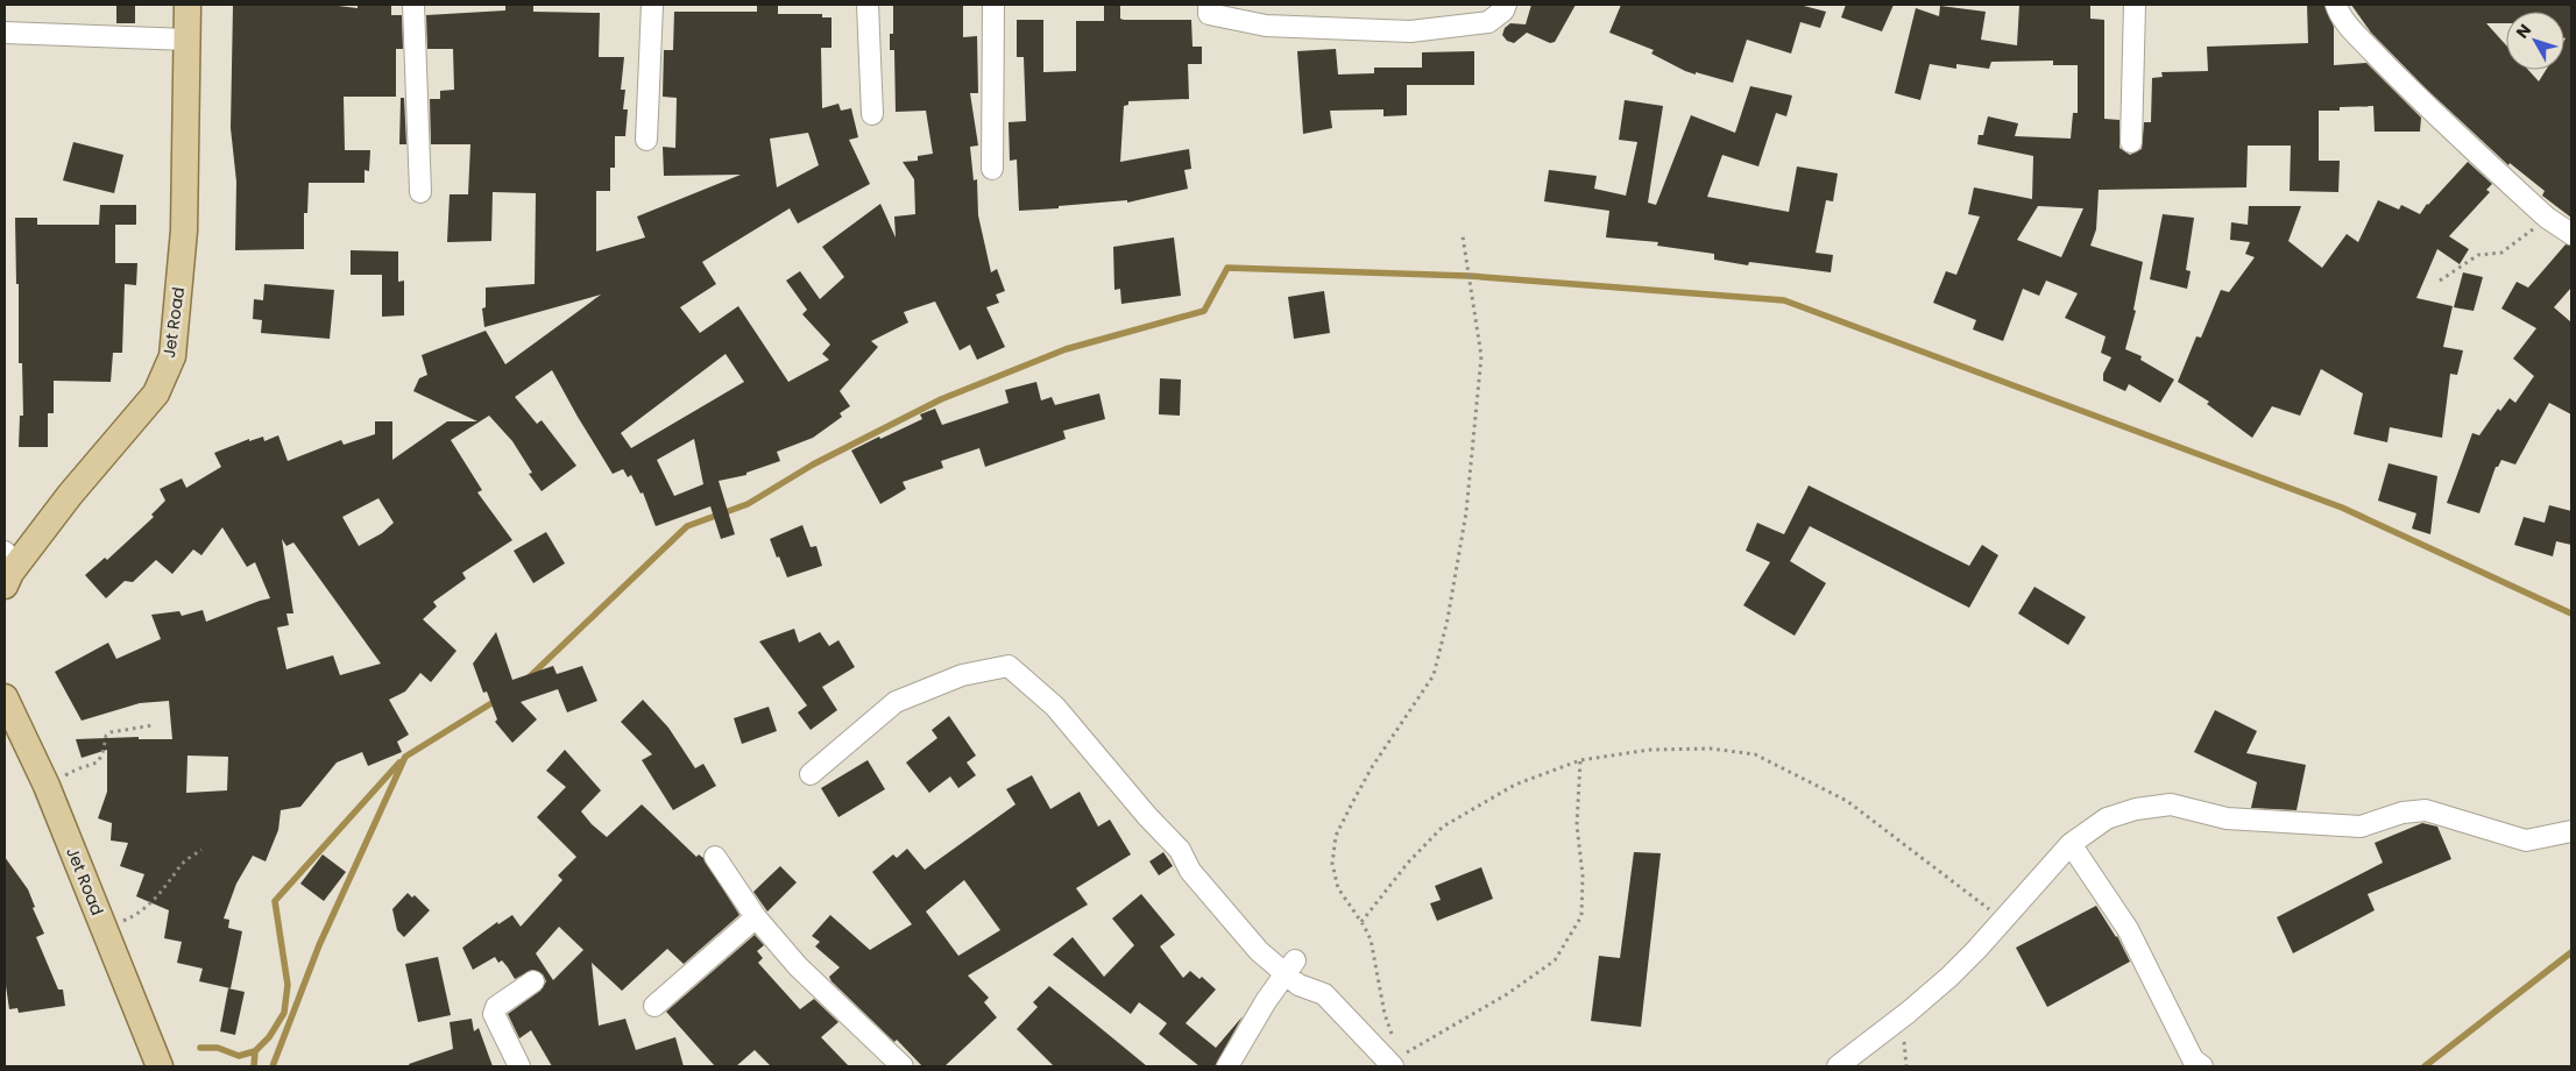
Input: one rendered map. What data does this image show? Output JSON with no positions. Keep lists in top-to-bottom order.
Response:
{
  "streets": {
    "main road": ["Jet Road"]
  },
  "north": "top left"
}
